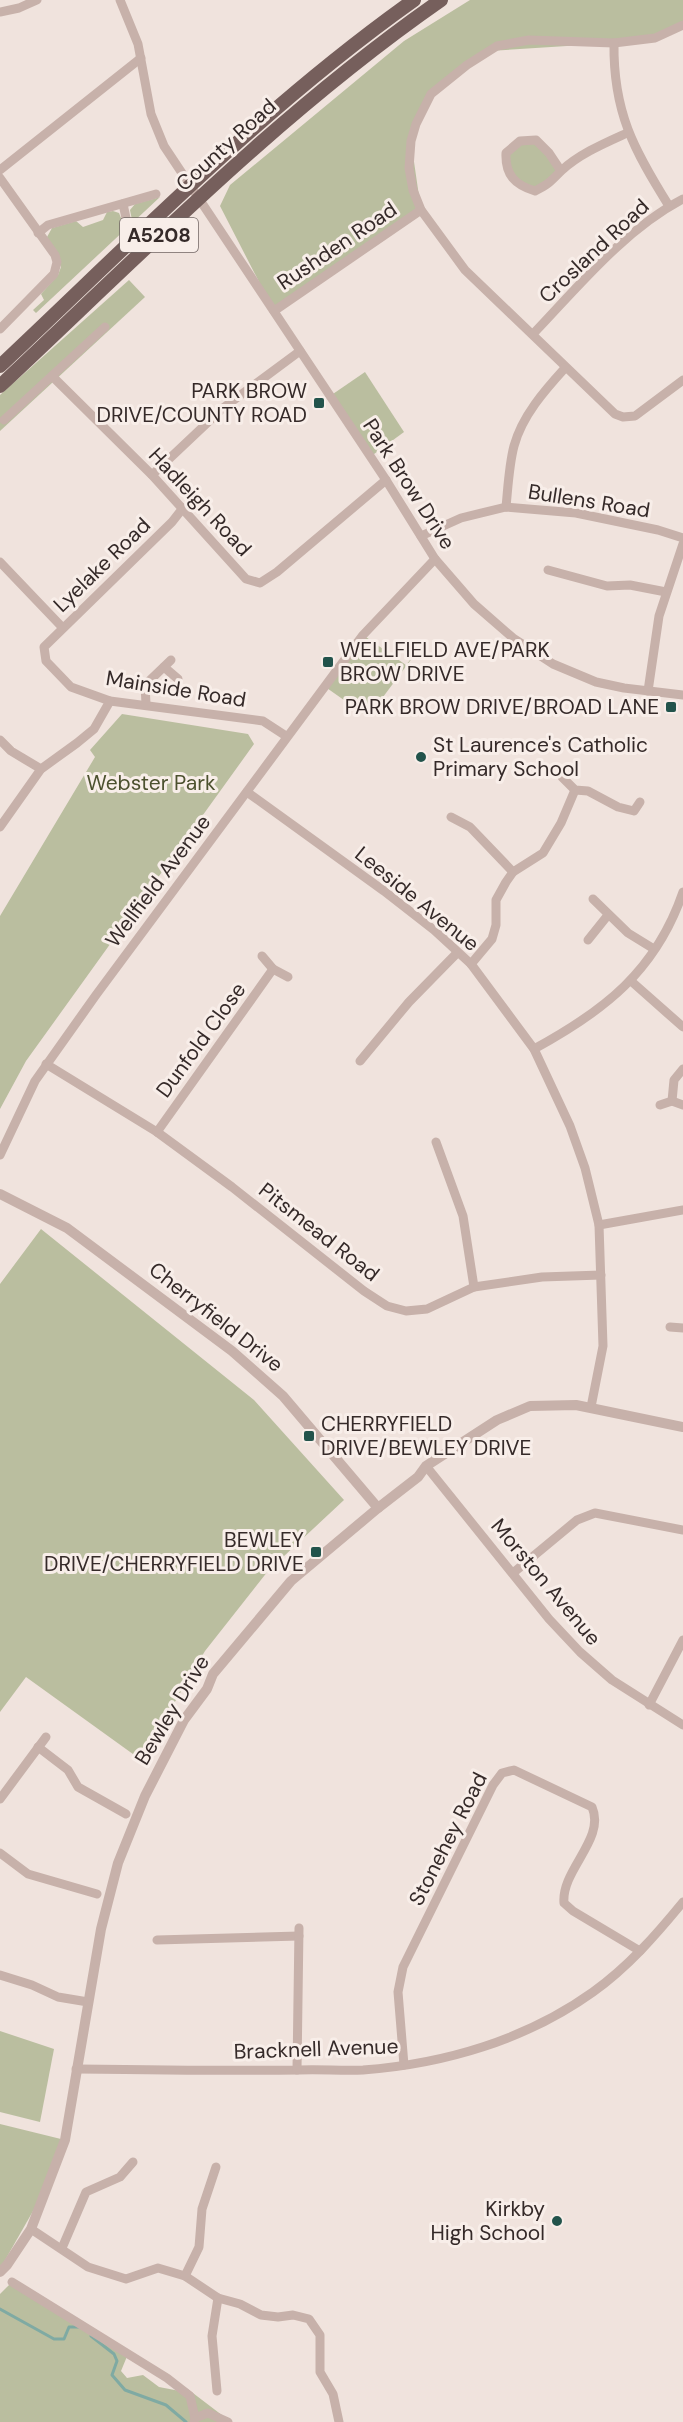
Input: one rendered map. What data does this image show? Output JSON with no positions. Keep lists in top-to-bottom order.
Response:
{
  "streets": {
    "main road": ["County Road", "A5208"],
    "street": [
      "Rushden Road",
      "Crosland Road",
      "Park Brow Drive",
      "Bullens Road",
      "Hadleigh Road",
      "Lyelake Road",
      "Mainside Road",
      "Wellfield Avenue",
      "Leeside Avenue",
      "Dunfold Close",
      "Pitsmead Road",
      "Cherryfield Drive",
      "Morston Avenue",
      "Bewley Drive",
      "Stonehey Road",
      "Bracknell Avenue"
    ]
  },
  "crossings": [
    ["County Road", "Park Brow Drive"],
    ["Rushden Road", "Park Brow Drive"],
    ["Park Brow Drive", "Bullens Road"],
    ["Park Brow Drive", "Hadleigh Road"],
    ["Park Brow Drive", "Wellfield Avenue"],
    ["Hadleigh Road", "Lyelake Road"],
    ["Lyelake Road", "Mainside Road"],
    ["Mainside Road", "Wellfield Avenue"],
    ["Wellfield Avenue", "Leeside Avenue"],
    ["Wellfield Avenue", "Pitsmead Road"],
    ["Leeside Avenue", "Pitsmead Road"],
    ["Leeside Avenue", "Bewley Drive"],
    ["Dunfold Close", "Pitsmead Road"],
    ["Cherryfield Drive", "Bewley Drive"],
    ["Morston Avenue", "Bewley Drive"],
    ["Bewley Drive", "Bracknell Avenue"],
    ["Stonehey Road", "Bracknell Avenue"]
  ],
  "parks": ["Webster Park"],
  "places": {
    "transit": [
      "PARK BROW DRIVE/COUNTY ROAD",
      "WELLFIELD AVE/PARK BROW DRIVE",
      "PARK BROW DRIVE/BROAD LANE",
      "CHERRYFIELD DRIVE/BEWLEY DRIVE",
      "BEWLEY DRIVE/CHERRYFIELD DRIVE"
    ],
    "other": ["St Laurence's Catholic Primary School", "Kirkby High School"]
  }
}
